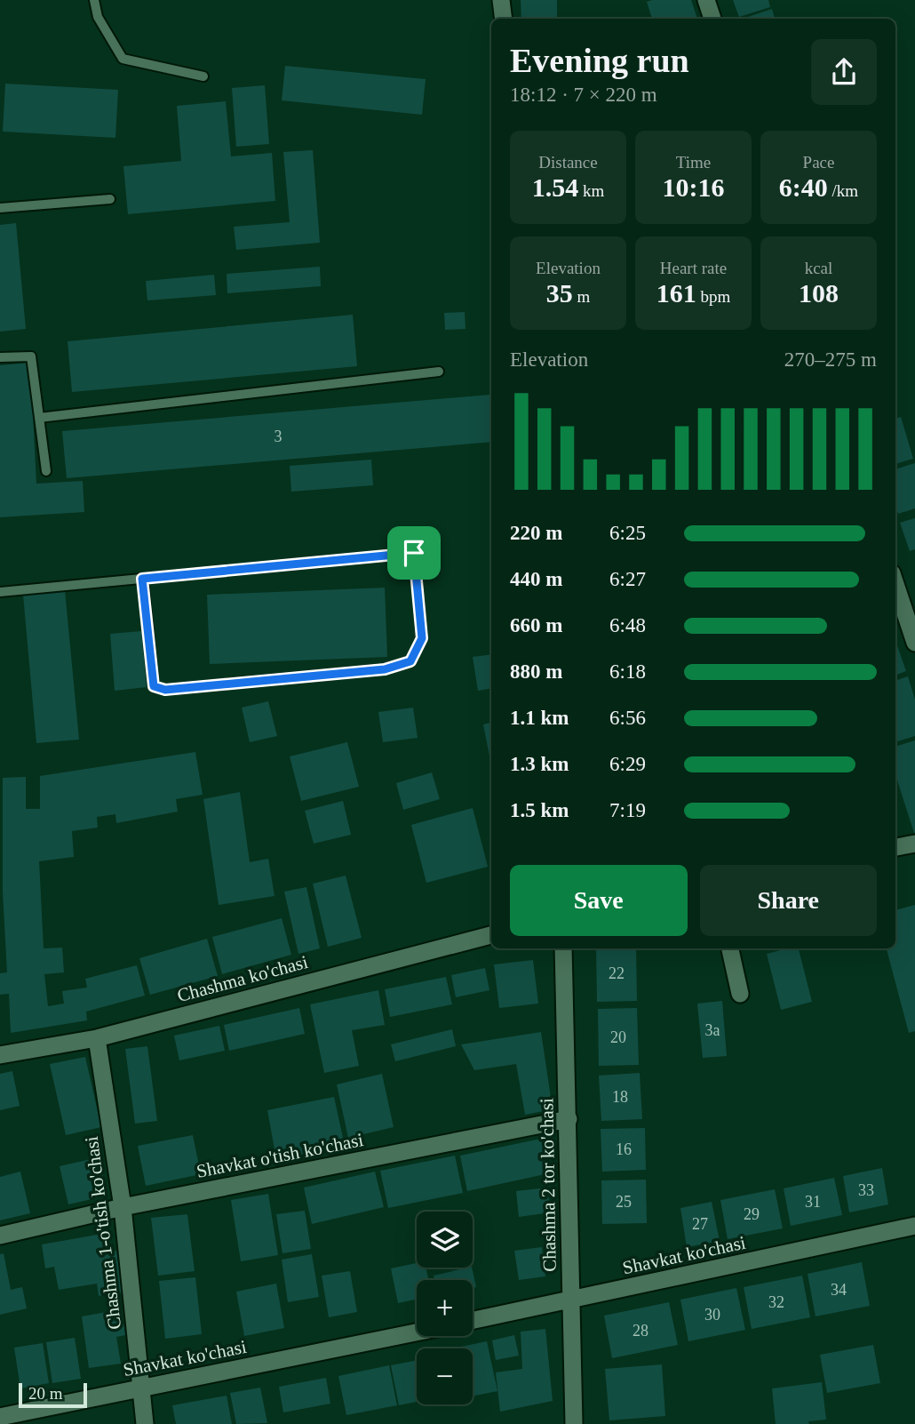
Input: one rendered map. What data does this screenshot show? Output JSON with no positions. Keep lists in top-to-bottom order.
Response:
{
  "streets": {
    "street": [
      "Chashma ko'chasi",
      "Shavkat o'tish ko'chasi",
      "Chashma 2 tor ko'chasi",
      "Chashma 1-o'tish ko'chasi",
      "Shavkat ko'chasi"
    ]
  },
  "crossings": [
    ["Chashma ko'chasi", "Chashma 1-o'tish ko'chasi"],
    ["Shavkat o'tish ko'chasi", "Chashma 2 tor ko'chasi"],
    ["Shavkat o'tish ko'chasi", "Chashma 1-o'tish ko'chasi"],
    ["Chashma 2 tor ko'chasi", "Shavkat ko'chasi"],
    ["Chashma 1-o'tish ko'chasi", "Shavkat ko'chasi"]
  ],
  "house_numbers": [
    "3",
    "22",
    "3a",
    "20",
    "18",
    "16",
    "33",
    "25",
    "31",
    "29",
    "27",
    "34",
    "32",
    "30",
    "28"
  ],
  "scale_bar": "20 m",
  "page": {
    "heading": ["Evening run", "18:12 · 7 × 220 m"],
    "stats": [
      ["Distance", "1.54 km"],
      ["Time", "10:16"],
      ["Pace", "6:40 /km"],
      ["Elevation", "35 m"],
      ["Heart rate", "161 bpm"],
      ["kcal", "108"]
    ],
    "chart": ["Elevation", "270–275 m"],
    "list": [
      {
        "name": "220 m",
        "note": "6:25"
      },
      {
        "name": "440 m",
        "note": "6:27"
      },
      {
        "name": "660 m",
        "note": "6:48"
      },
      {
        "name": "880 m",
        "note": "6:18"
      },
      {
        "name": "1.1 km",
        "note": "6:56"
      },
      {
        "name": "1.3 km",
        "note": "6:29"
      },
      {
        "name": "1.5 km",
        "note": "7:19"
      }
    ],
    "buttons": ["Save", "Share"],
    "map_buttons": ["+", "−"],
    "scale": "20 m"
  }
}
